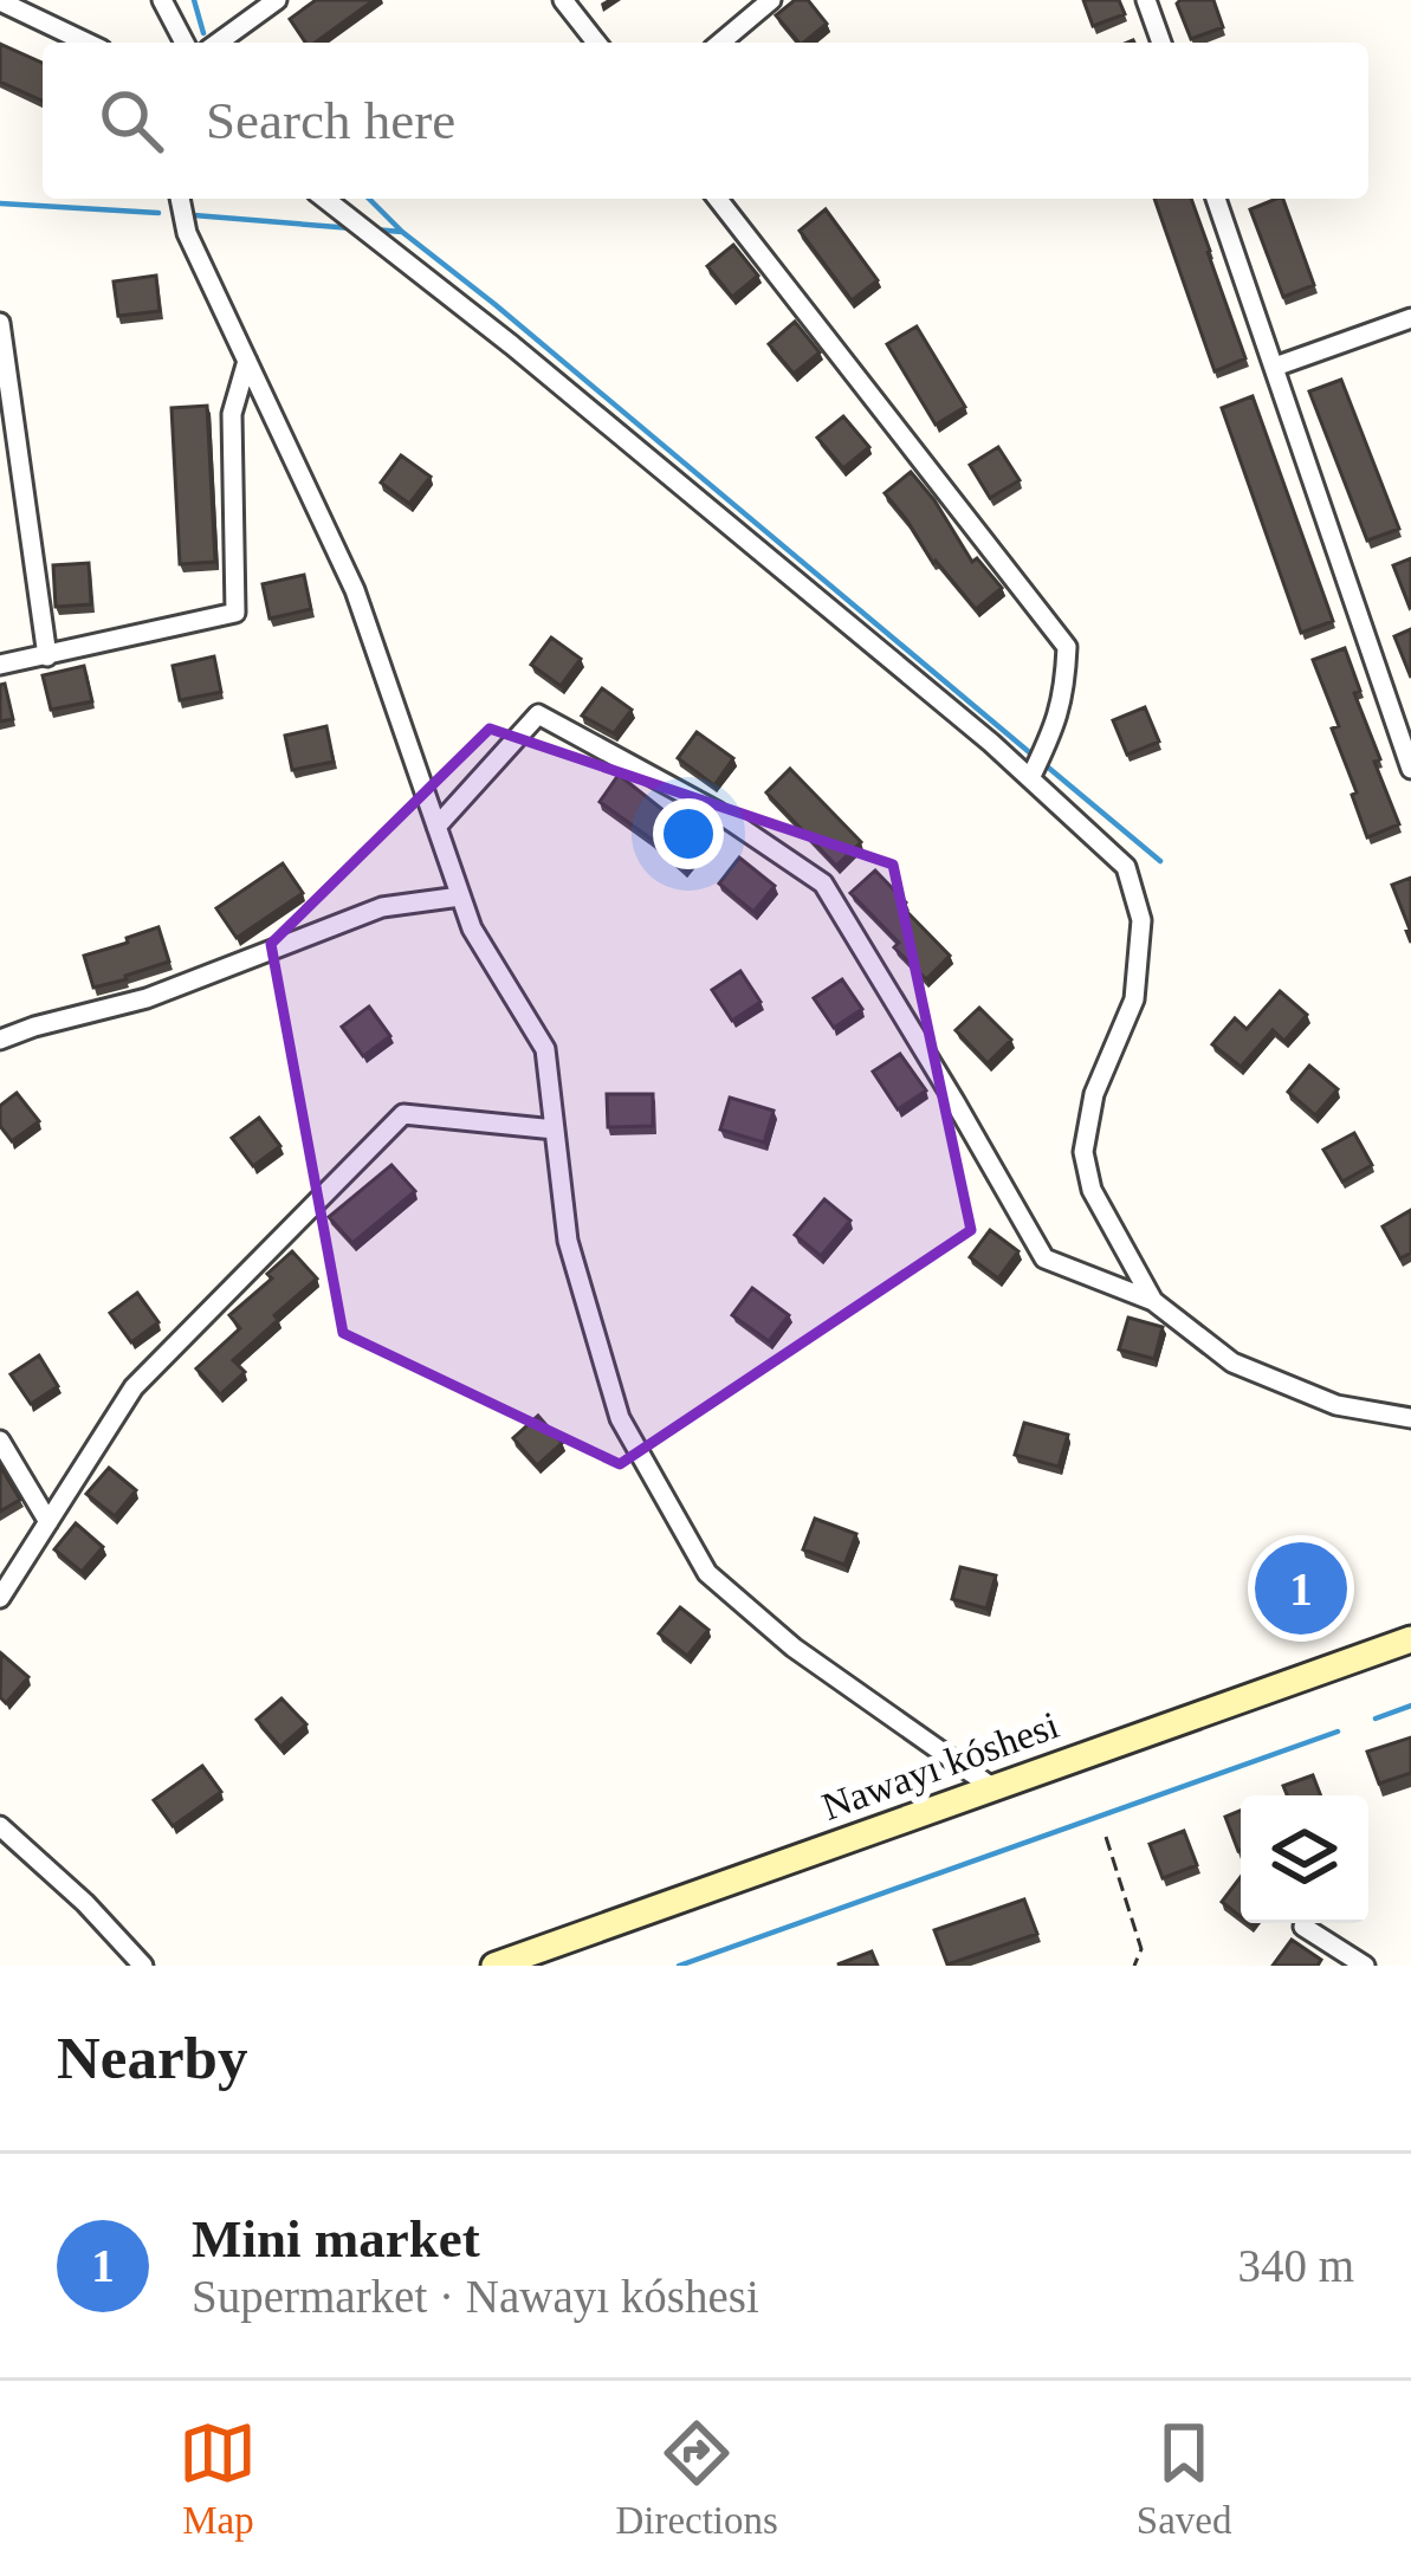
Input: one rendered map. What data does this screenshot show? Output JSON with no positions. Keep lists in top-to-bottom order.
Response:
{
  "streets": {
    "main road": ["Nawayı kóshesi"]
  },
  "page": {
    "search": "Search here",
    "pins": "1",
    "heading": "Nearby",
    "list": [
      {
        "mark": "1",
        "name": "Mini market",
        "note": "Supermarket · Nawayı kóshesi",
        "value": "340 m"
      }
    ],
    "nav": ["Map", "Directions", "Saved"]
  }
}
